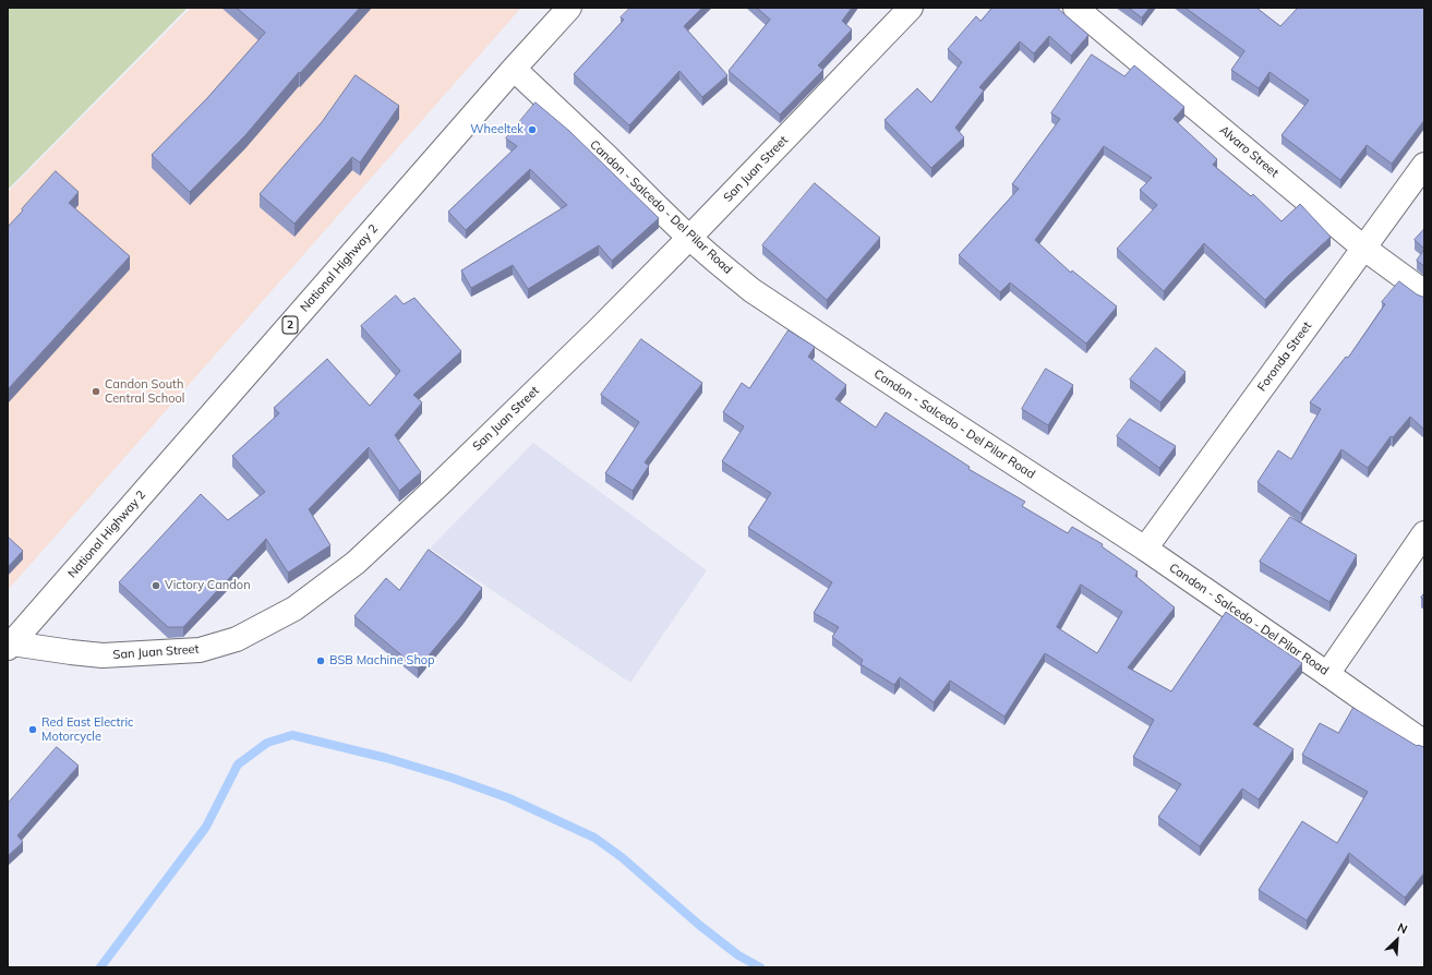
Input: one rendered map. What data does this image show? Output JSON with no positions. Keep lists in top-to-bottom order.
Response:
{
  "streets": {
    "street": [
      "Alvaro Street",
      "San Juan Street",
      "Candon - Salcedo - Del Pilar Road",
      "National Highway 2",
      "2",
      "Foronda Street"
    ]
  },
  "crossings": [
    ["Alvaro Street", "Foronda Street"],
    ["San Juan Street", "Candon - Salcedo - Del Pilar Road"],
    ["San Juan Street", "National Highway 2"],
    ["Candon - Salcedo - Del Pilar Road", "National Highway 2"],
    ["Candon - Salcedo - Del Pilar Road", "Foronda Street"]
  ],
  "places": [
    "Wheeltek",
    "Candon South Central School",
    "Victory Candon",
    "BSB Machine Shop",
    "Red East Electric Motorcycle"
  ],
  "north": "top right"
}
